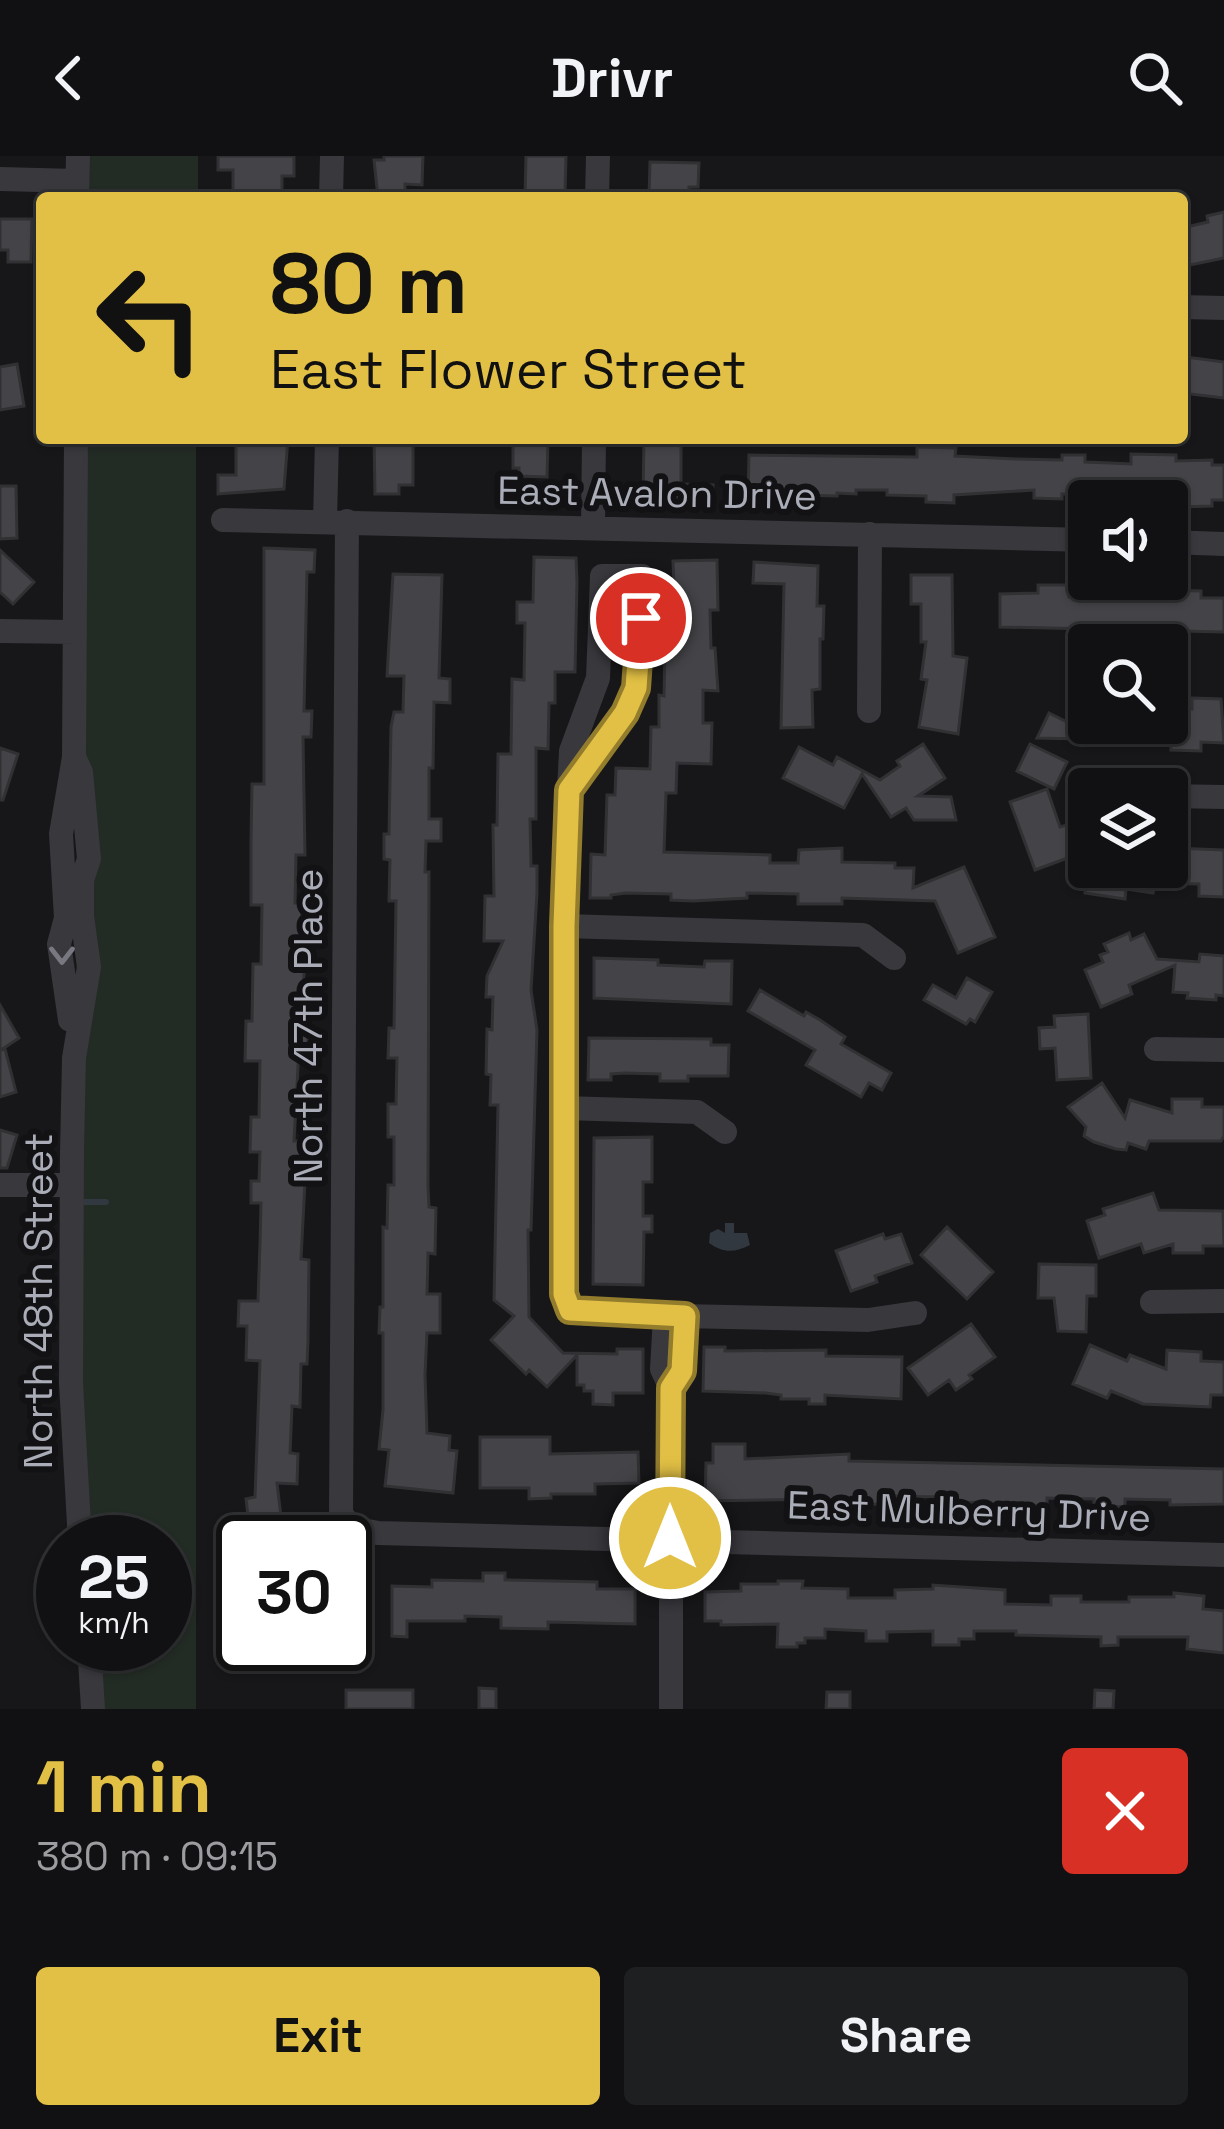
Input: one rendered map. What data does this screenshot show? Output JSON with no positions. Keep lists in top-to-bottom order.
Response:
{
  "streets": {
    "street": [
      "East Avalon Drive",
      "North 47th Place",
      "North 48th Street",
      "East Mulberry Drive"
    ]
  },
  "crossings": [
    ["East Avalon Drive", "North 47th Place"]
  ],
  "page": {
    "header": "Drivr",
    "turn": ["80 m", "East Flower Street"],
    "speed": "25 km/h",
    "limit": "30",
    "heading": ["1 min", "380 m · 09:15"],
    "buttons": ["Exit", "Share"]
  }
}
